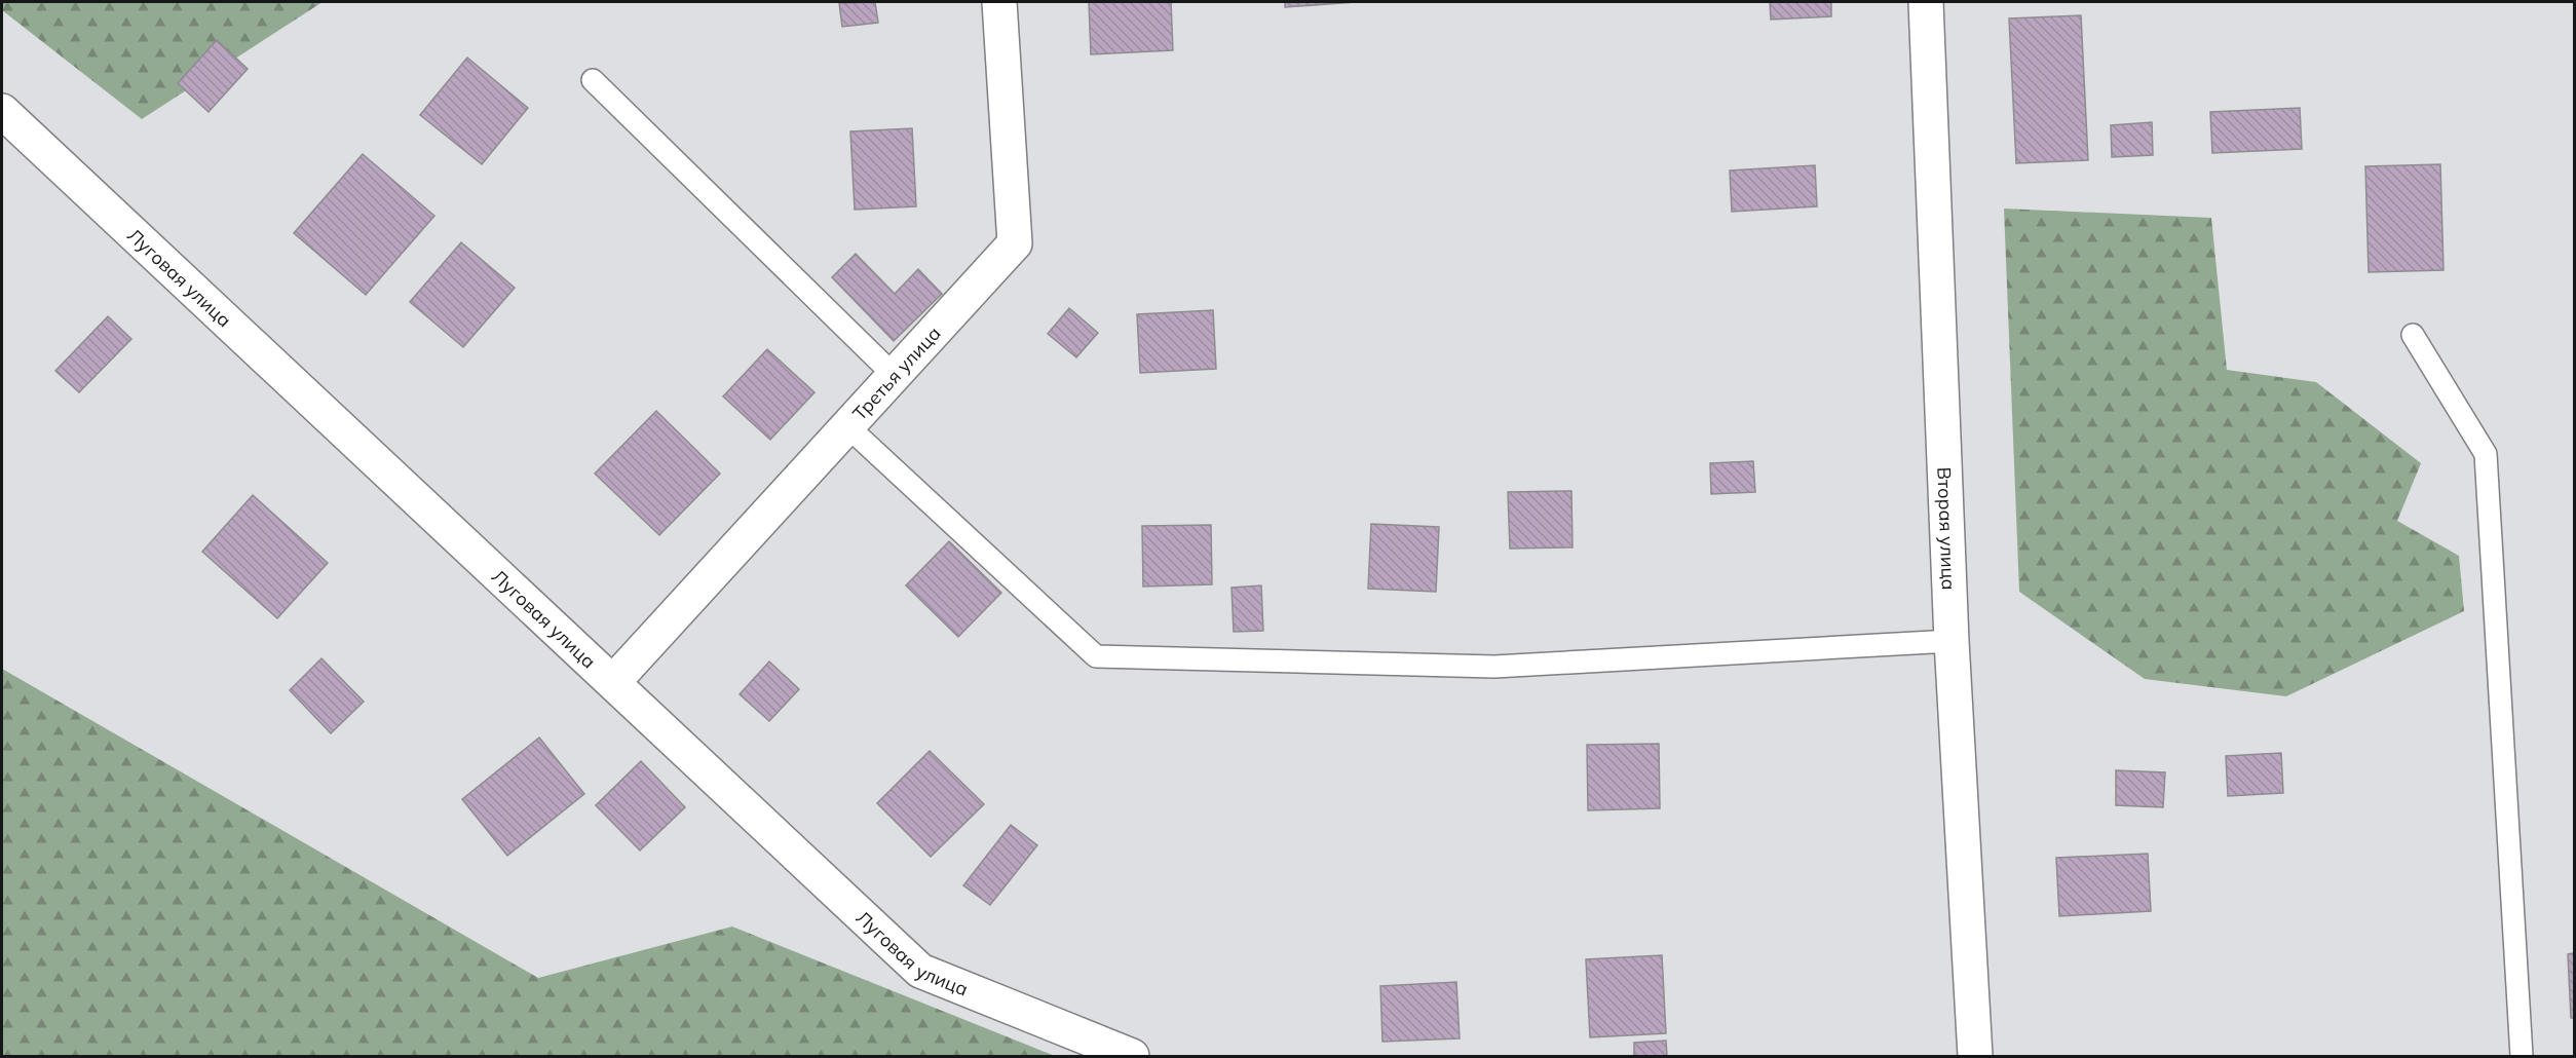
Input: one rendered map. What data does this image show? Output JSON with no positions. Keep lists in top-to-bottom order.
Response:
{
  "streets": {
    "street": ["Луговая улица", "Третья улица", "Вторая улица"]
  },
  "crossings": [
    ["Луговая улица", "Третья улица"]
  ]
}
